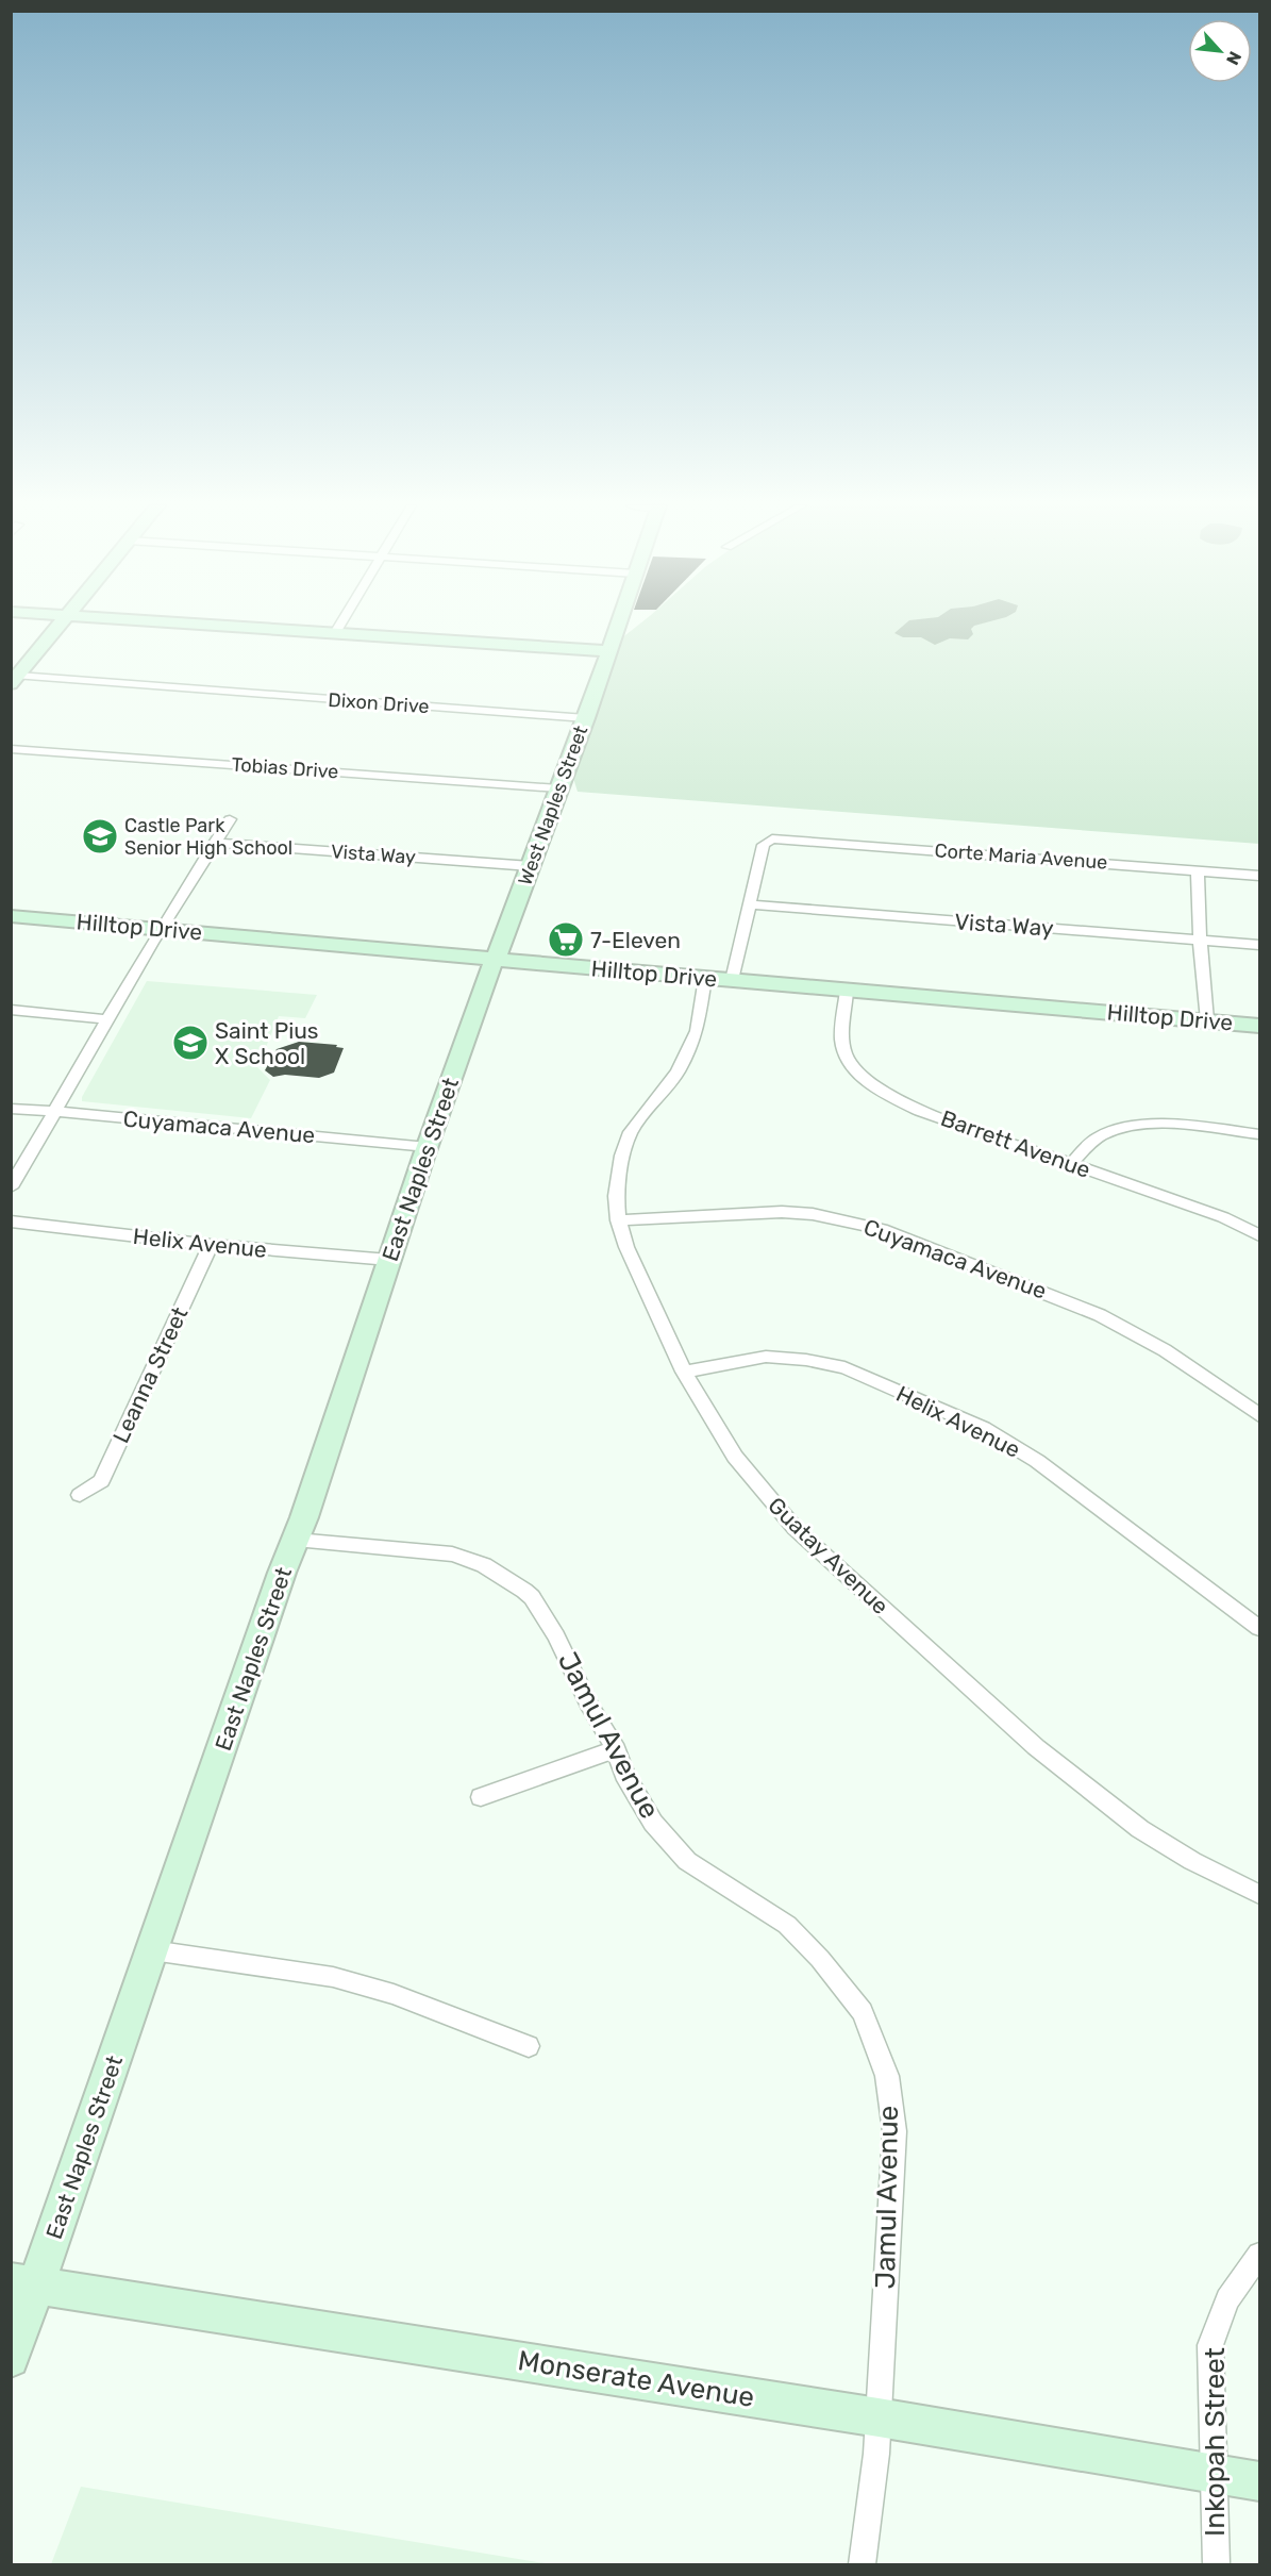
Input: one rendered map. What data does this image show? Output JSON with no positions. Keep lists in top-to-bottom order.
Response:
{
  "streets": {
    "street": [
      "Dixon Drive",
      "Tobias Drive",
      "West Naples Street",
      "Vista Way",
      "Corte Maria Avenue",
      "Hilltop Drive",
      "Cuyamaca Avenue",
      "Barrett Avenue",
      "East Naples Street",
      "Helix Avenue",
      "Leanna Street",
      "Guatay Avenue",
      "Jamul Avenue",
      "Monserate Avenue",
      "Inkopah Street"
    ]
  },
  "crossings": [
    ["Dixon Drive", "West Naples Street"],
    ["Tobias Drive", "West Naples Street"],
    ["West Naples Street", "Vista Way"],
    ["West Naples Street", "Hilltop Drive"],
    ["West Naples Street", "East Naples Street"],
    ["Vista Way", "Corte Maria Avenue"],
    ["Hilltop Drive", "Barrett Avenue"],
    ["Hilltop Drive", "East Naples Street"],
    ["Hilltop Drive", "Guatay Avenue"],
    ["Cuyamaca Avenue", "East Naples Street"],
    ["Cuyamaca Avenue", "Guatay Avenue"],
    ["East Naples Street", "Helix Avenue"],
    ["East Naples Street", "Jamul Avenue"],
    ["East Naples Street", "Monserate Avenue"],
    ["Helix Avenue", "Leanna Street"],
    ["Helix Avenue", "Guatay Avenue"],
    ["Jamul Avenue", "Monserate Avenue"],
    ["Monserate Avenue", "Inkopah Street"]
  ],
  "places": {
    "school or university": ["Castle Park Senior High School", "Saint Pius X School"],
    "supermarket": ["7-Eleven"]
  },
  "north": "bottom right"
}
